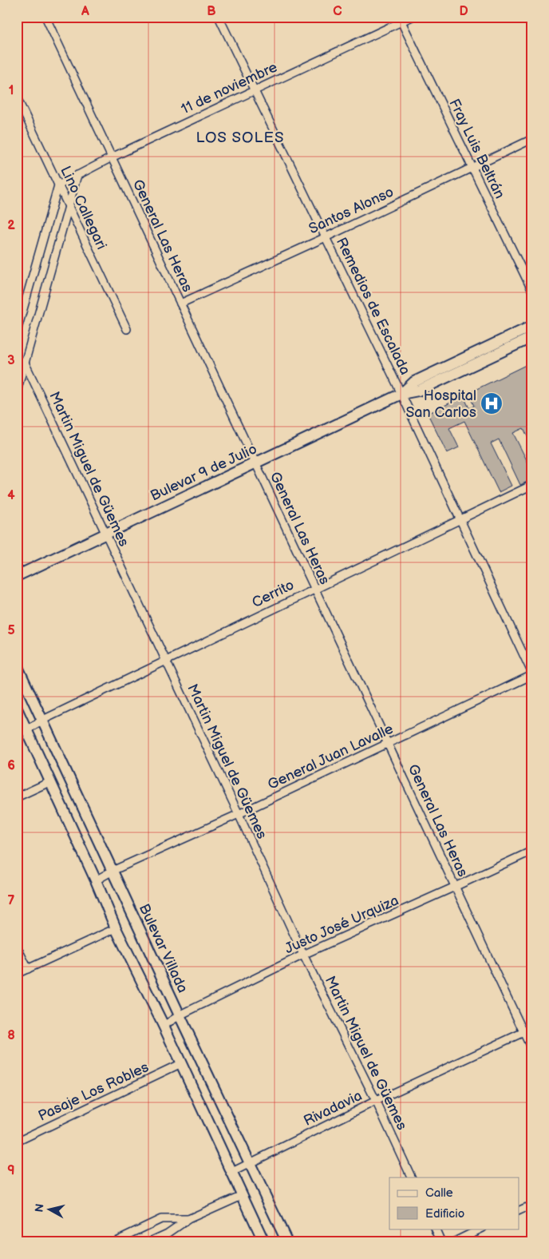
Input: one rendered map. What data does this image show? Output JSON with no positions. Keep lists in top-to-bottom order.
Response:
{
  "streets": {
    "main road": ["Bulevar 9 de Julio", "Bulevar Villada"],
    "street": [
      "11 de noviembre",
      "Fray Luis Beltrán",
      "Lino Callegari",
      "Santos Alonso",
      "General Las Heras",
      "Remedios de Escalada",
      "Martin Miguel de Güemes",
      "Cerrito",
      "General Juan Lavalle",
      "Justo José Urquiza",
      "Pasaje Los Robles",
      "Rivadavia"
    ]
  },
  "crossings": [
    ["11 de noviembre", "Fray Luis Beltrán"],
    ["11 de noviembre", "Lino Callegari"],
    ["11 de noviembre", "General Las Heras"],
    ["11 de noviembre", "Remedios de Escalada"],
    ["Fray Luis Beltrán", "Santos Alonso"],
    ["Santos Alonso", "General Las Heras"],
    ["Santos Alonso", "Remedios de Escalada"],
    ["General Las Heras", "Bulevar 9 de Julio"],
    ["General Las Heras", "Cerrito"],
    ["General Las Heras", "General Juan Lavalle"],
    ["General Las Heras", "Justo José Urquiza"],
    ["General Las Heras", "Rivadavia"],
    ["Remedios de Escalada", "Bulevar 9 de Julio"],
    ["Remedios de Escalada", "Cerrito"],
    ["Remedios de Escalada", "General Juan Lavalle"],
    ["Martin Miguel de Güemes", "Bulevar 9 de Julio"],
    ["Martin Miguel de Güemes", "Cerrito"],
    ["Martin Miguel de Güemes", "General Juan Lavalle"],
    ["Martin Miguel de Güemes", "Justo José Urquiza"],
    ["Martin Miguel de Güemes", "Rivadavia"],
    ["Cerrito", "Bulevar Villada"],
    ["General Juan Lavalle", "Bulevar Villada"],
    ["Justo José Urquiza", "Bulevar Villada"],
    ["Bulevar Villada", "Rivadavia"]
  ],
  "districts": ["LOS SOLES"],
  "places": {
    "hospital": ["Hospital San Carlos"]
  },
  "legend": ["Calle", "Edificio"],
  "north": "left",
  "grid": {
    "columns": [
      "A",
      "B",
      "C",
      "D"
    ],
    "rows": [
      "1",
      "2",
      "3",
      "4",
      "5",
      "6",
      "7",
      "8",
      "9"
    ]
  }
}
